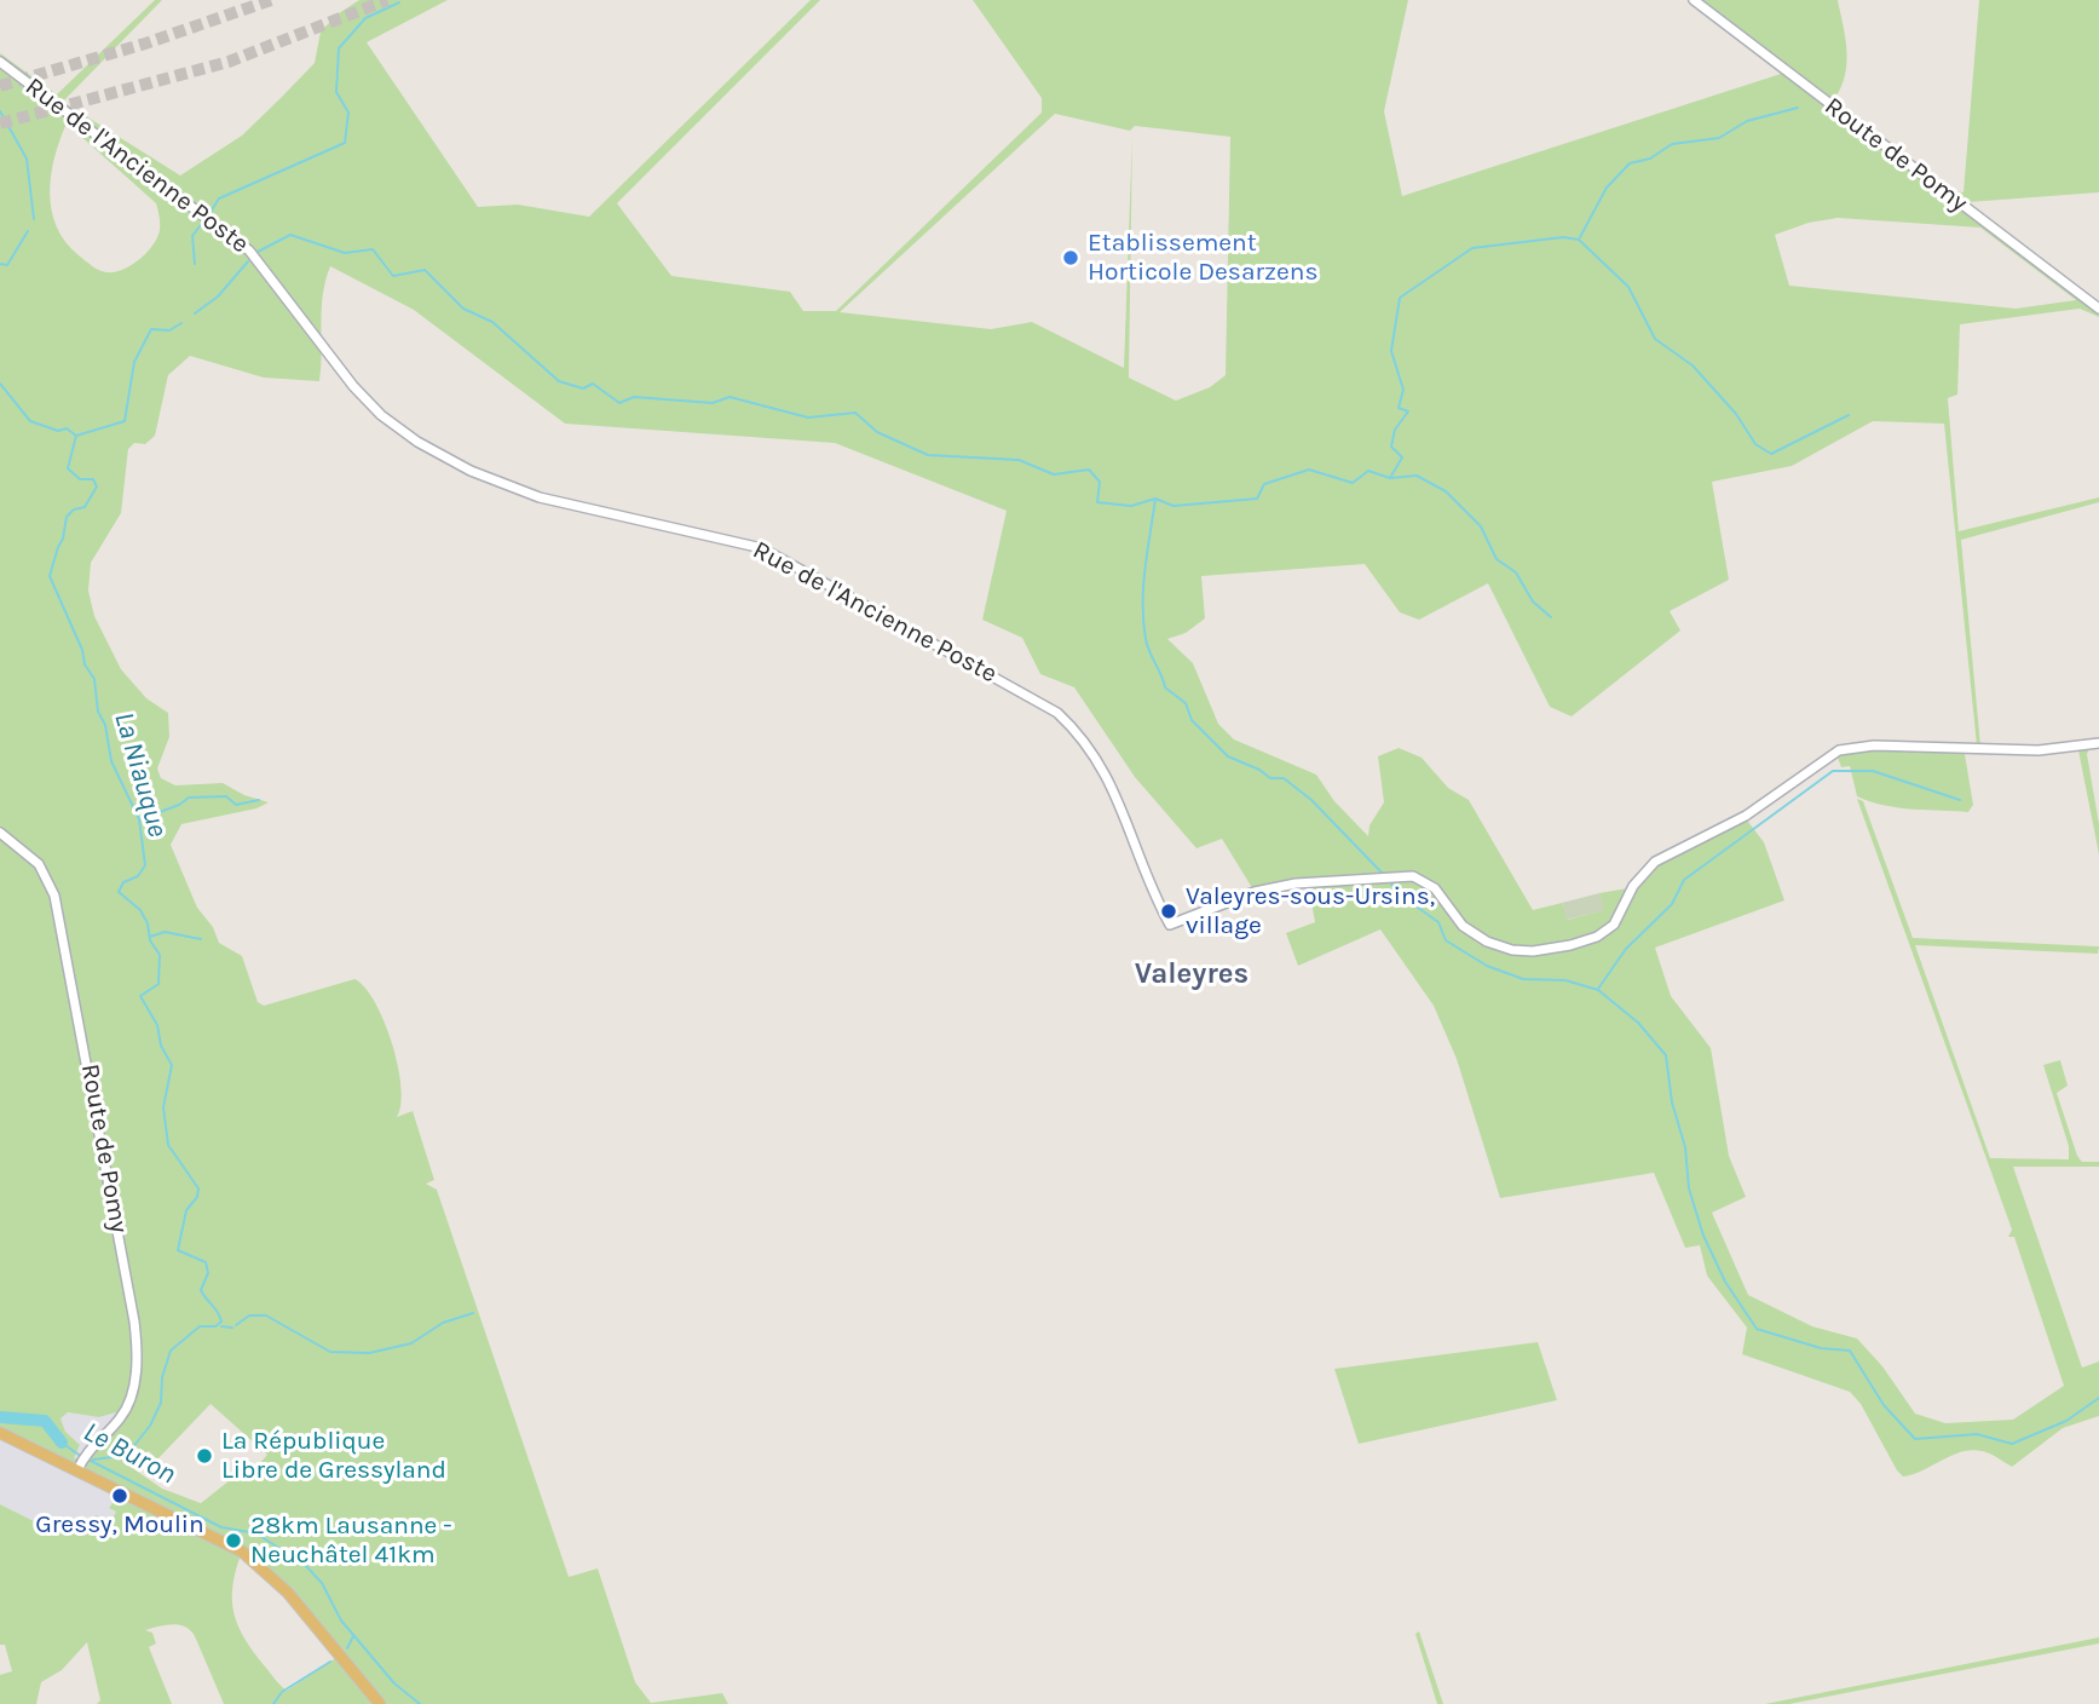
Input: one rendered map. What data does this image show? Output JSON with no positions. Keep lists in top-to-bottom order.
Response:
{
  "streets": {
    "street": ["Route de Pomy", "Rue de l'Ancienne Poste"]
  },
  "districts": ["Valeyres"],
  "water": ["La Niauque", "Le Buron"],
  "places": [
    "Etablissement Horticole Desarzens",
    "Valeyres-sous-Ursins, village",
    "La République Libre de Gressyland",
    "Gressy, Moulin",
    "28km Lausanne - Neuchâtel 41km"
  ]
}
